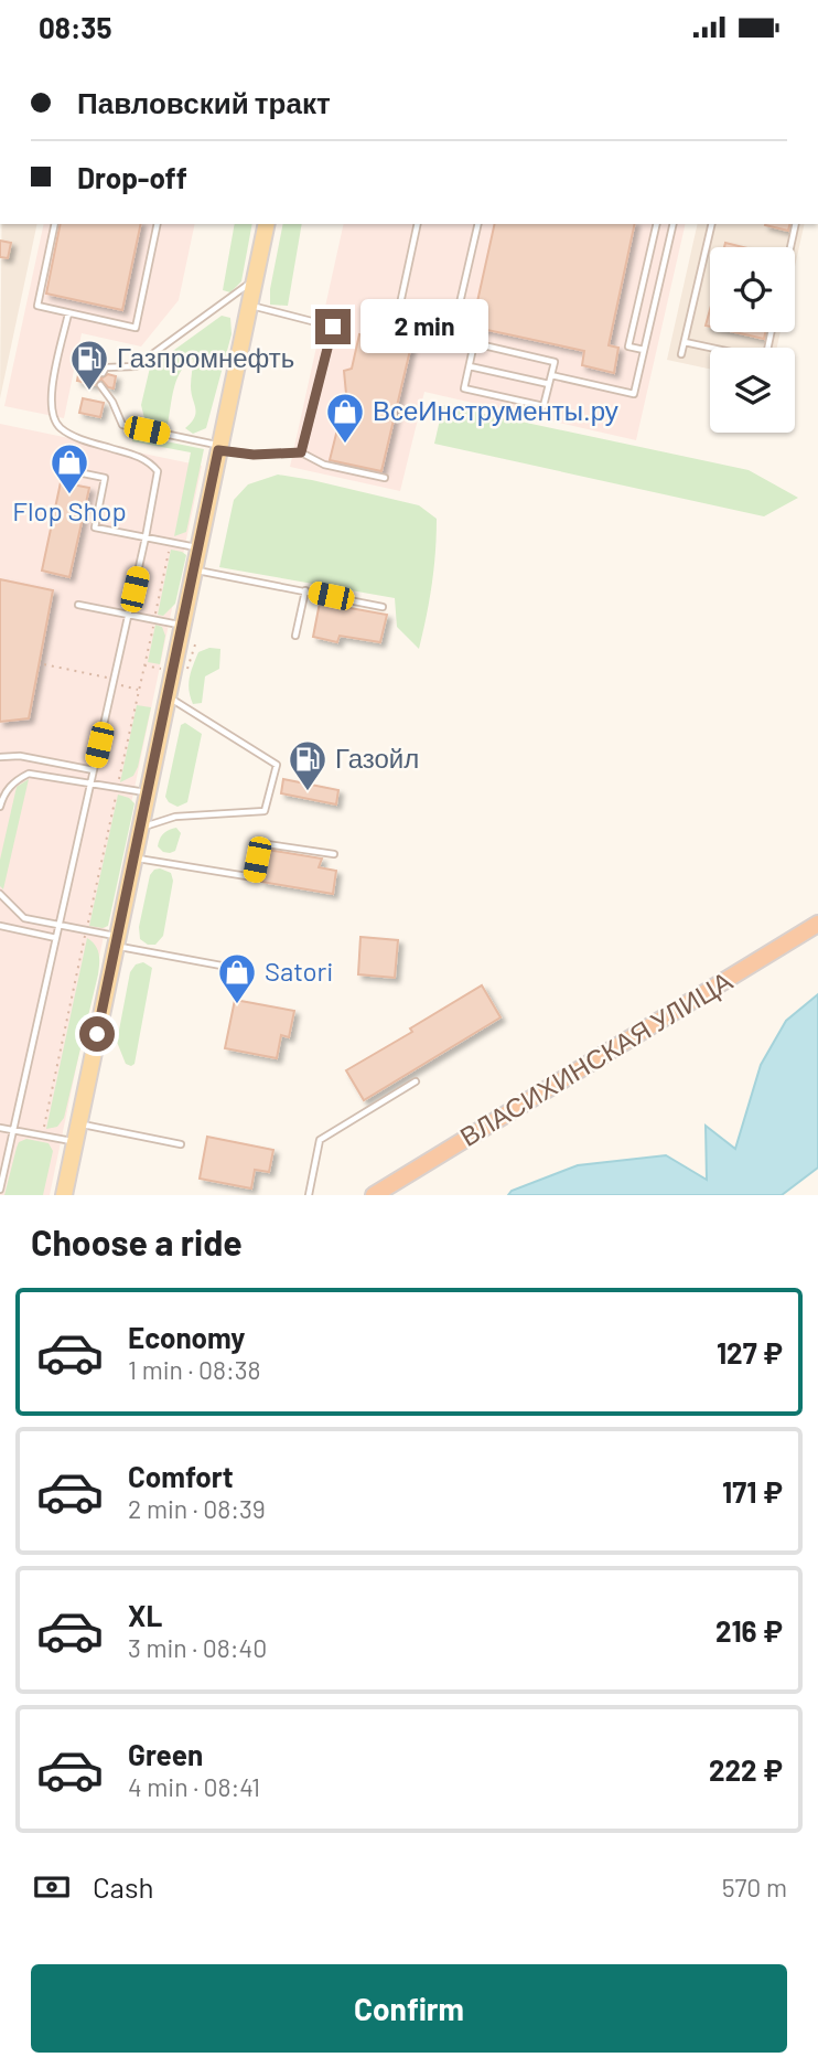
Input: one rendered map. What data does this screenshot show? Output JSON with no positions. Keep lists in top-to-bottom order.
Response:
{
  "streets": {
    "highway": ["ВЛАСИХИНСКАЯ УЛИЦА"]
  },
  "places": {
    "fuel station": ["Газпромнефть", "Газойл"],
    "shop": ["ВсеИнструменты.ру", "Flop Shop", "Satori"]
  },
  "page": {
    "status": "08:35",
    "banner": ["Павловский тракт", "Drop-off"],
    "bubble": "2 min",
    "heading": "Choose a ride",
    "list": [
      {
        "name": "Economy",
        "note": "1 min · 08:38",
        "value": "127 ₽"
      },
      {
        "name": "Comfort",
        "note": "2 min · 08:39",
        "value": "171 ₽"
      },
      {
        "name": "XL",
        "note": "3 min · 08:40",
        "value": "216 ₽"
      },
      {
        "name": "Green",
        "note": "4 min · 08:41",
        "value": "222 ₽"
      }
    ],
    "pay": ["Cash", "570 m"],
    "buttons": "Confirm"
  }
}
